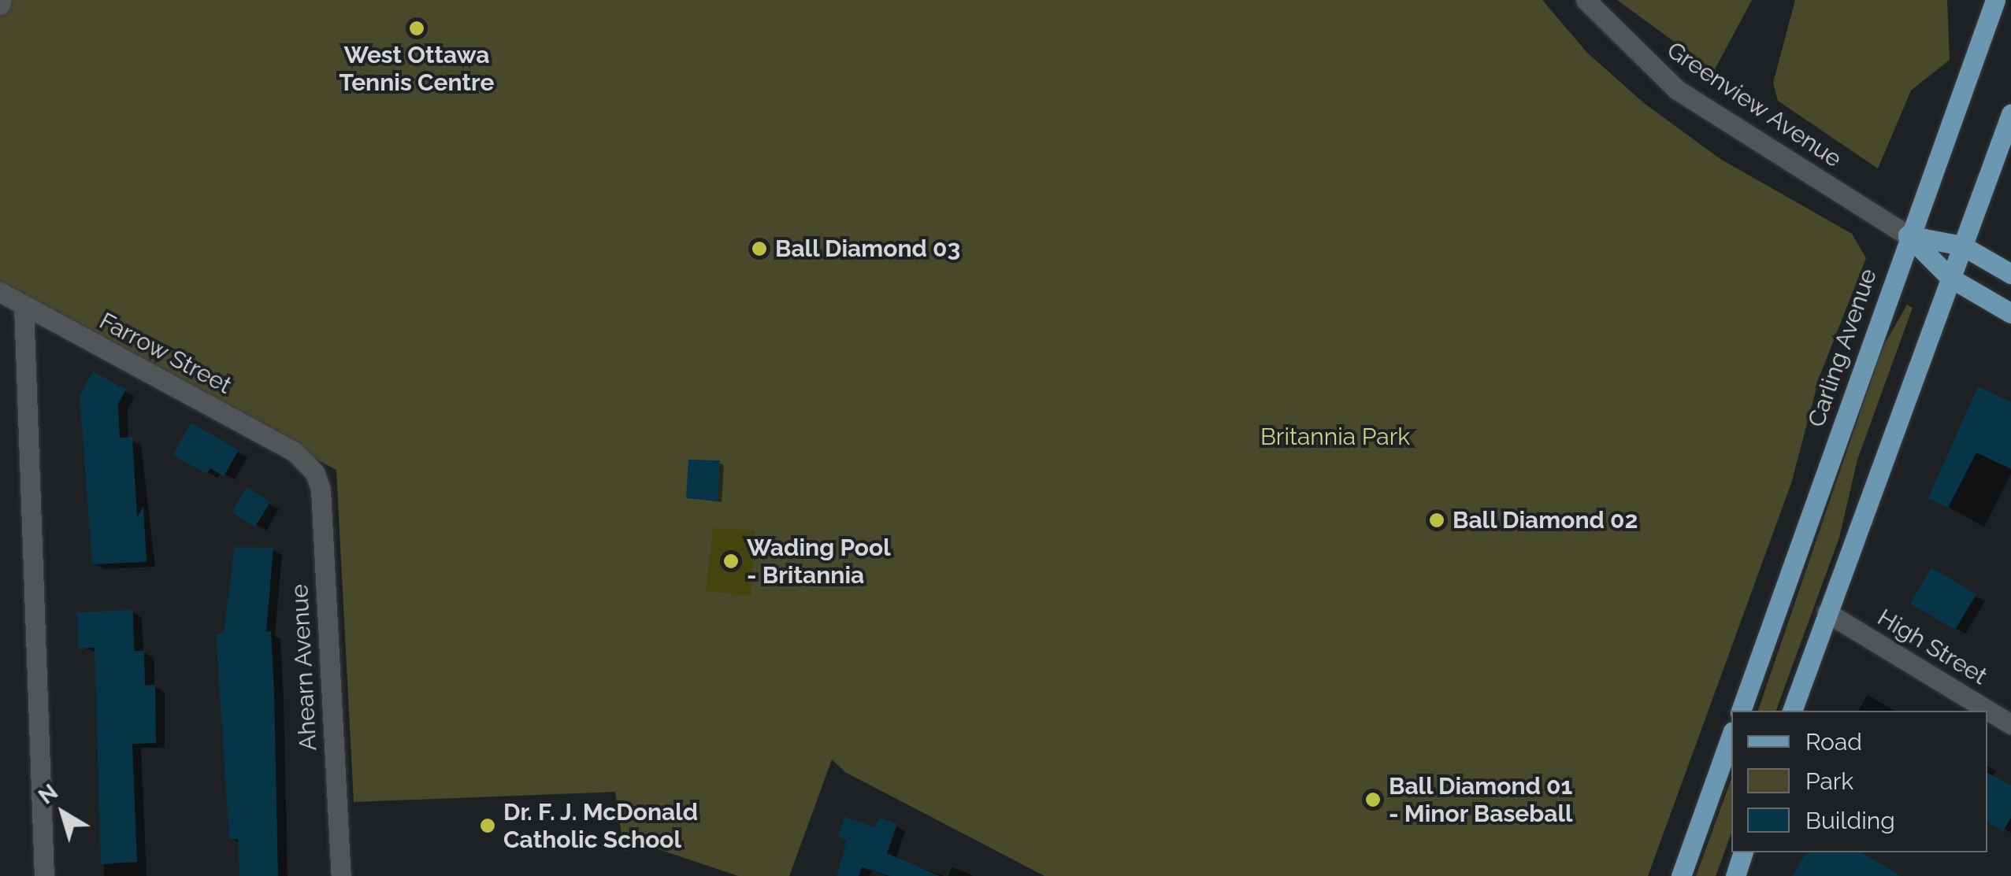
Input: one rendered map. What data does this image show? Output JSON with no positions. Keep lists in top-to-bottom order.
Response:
{
  "streets": {
    "main road": ["Carling Avenue"],
    "street": [
      "Greenview Avenue",
      "Farrow Street",
      "High Street",
      "Ahearn Avenue"
    ]
  },
  "crossings": [
    ["Greenview Avenue", "Carling Avenue"],
    ["Farrow Street", "Ahearn Avenue"]
  ],
  "parks": ["Britannia Park"],
  "places": [
    "West Ottawa Tennis Centre",
    "Ball Diamond 03",
    "Ball Diamond 02",
    "Wading Pool - Britannia",
    "Ball Diamond 01 - Minor Baseball",
    "Dr. F. J. McDonald Catholic School"
  ],
  "legend": ["Road", "Park", "Building"],
  "north": "top left"
}
